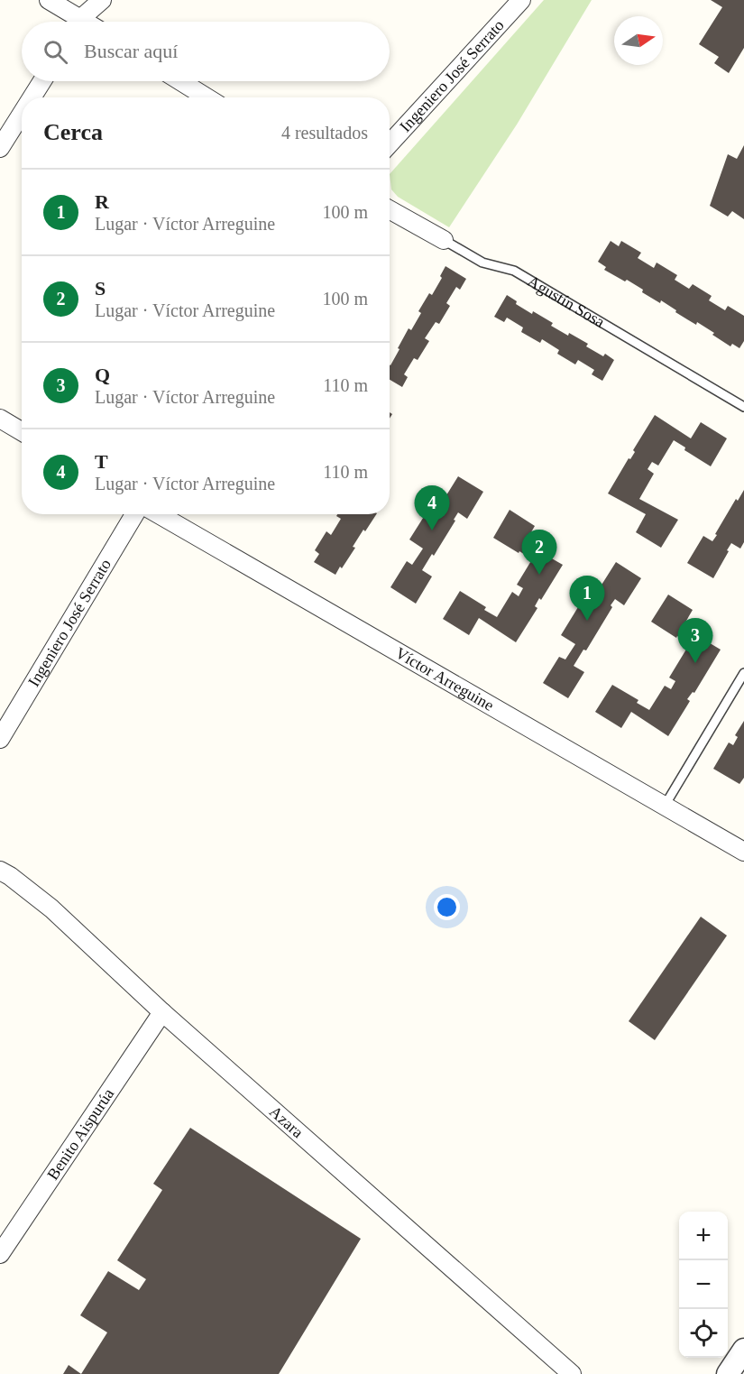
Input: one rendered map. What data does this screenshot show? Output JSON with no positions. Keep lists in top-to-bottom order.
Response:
{
  "streets": {
    "street": [
      "Ingeniero José Serrato",
      "Agustín Sosa",
      "Víctor Arreguine",
      "Azara",
      "Benito Aispurúa"
    ]
  },
  "crossings": [
    ["Azara", "Benito Aispurúa"]
  ],
  "north": "right",
  "page": {
    "search": "Buscar aquí",
    "heading": ["Cerca", "4 resultados"],
    "list": [
      {
        "mark": "1",
        "name": "R",
        "note": "Lugar · Víctor Arreguine",
        "value": "100 m"
      },
      {
        "mark": "2",
        "name": "S",
        "note": "Lugar · Víctor Arreguine",
        "value": "100 m"
      },
      {
        "mark": "3",
        "name": "Q",
        "note": "Lugar · Víctor Arreguine",
        "value": "110 m"
      },
      {
        "mark": "4",
        "name": "T",
        "note": "Lugar · Víctor Arreguine",
        "value": "110 m"
      }
    ],
    "pins": [
      "4",
      "2",
      "1",
      "3"
    ],
    "map_buttons": ["+", "−"]
  }
}
